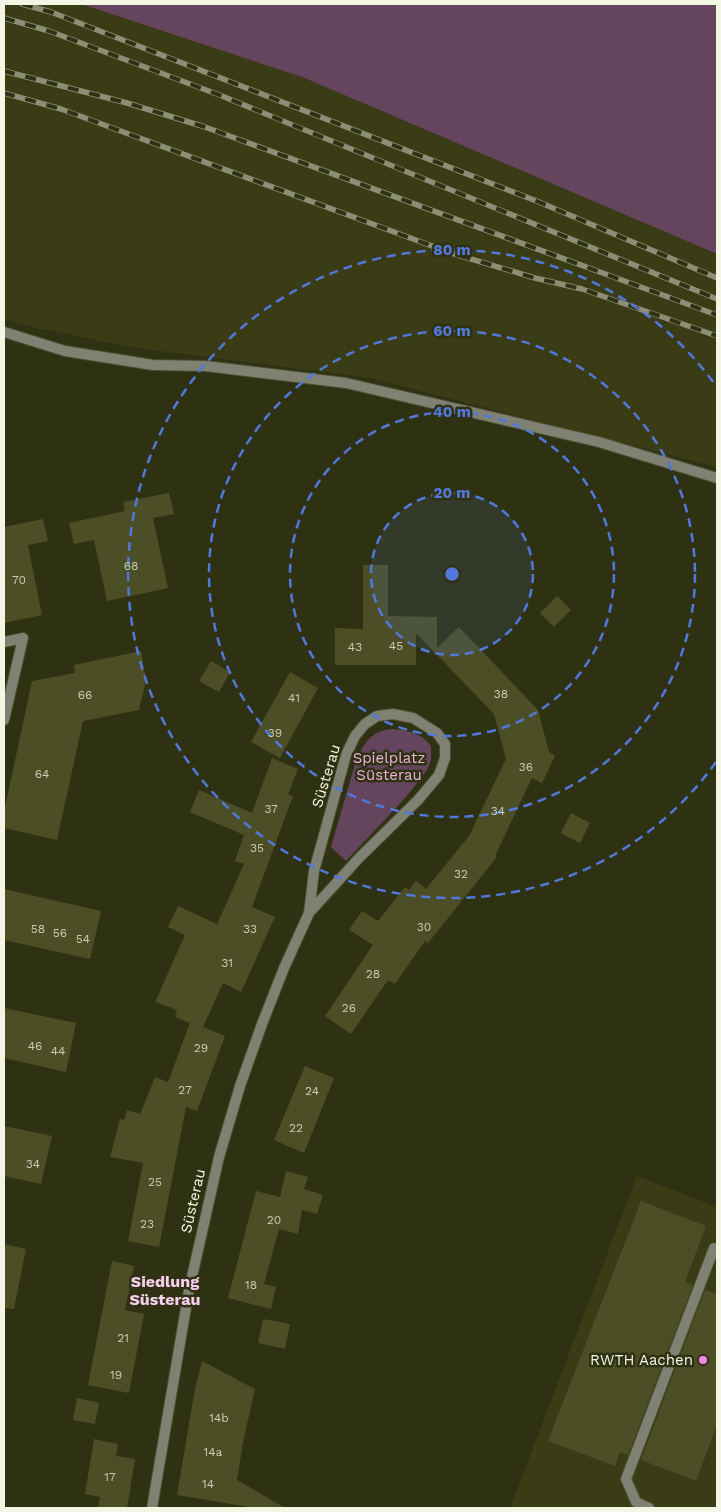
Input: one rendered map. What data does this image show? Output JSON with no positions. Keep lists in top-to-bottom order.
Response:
{
  "streets": {
    "street": ["Süsterau"]
  },
  "districts": ["Siedlung Süsterau"],
  "parks": ["Spielplatz Süsterau"],
  "places": ["RWTH Aachen"],
  "house_numbers": [
    "68",
    "70",
    "45",
    "43",
    "38",
    "66",
    "41",
    "39",
    "36",
    "64",
    "37",
    "34",
    "35",
    "32",
    "30",
    "58",
    "33",
    "56",
    "54",
    "31",
    "28",
    "26",
    "46",
    "29",
    "44",
    "27",
    "24",
    "22",
    "34",
    "25",
    "20",
    "23",
    "18",
    "21",
    "19",
    "14b",
    "14a",
    "17",
    "14"
  ],
  "rings": [
    "80 m",
    "60 m",
    "40 m",
    "20 m"
  ]
}
